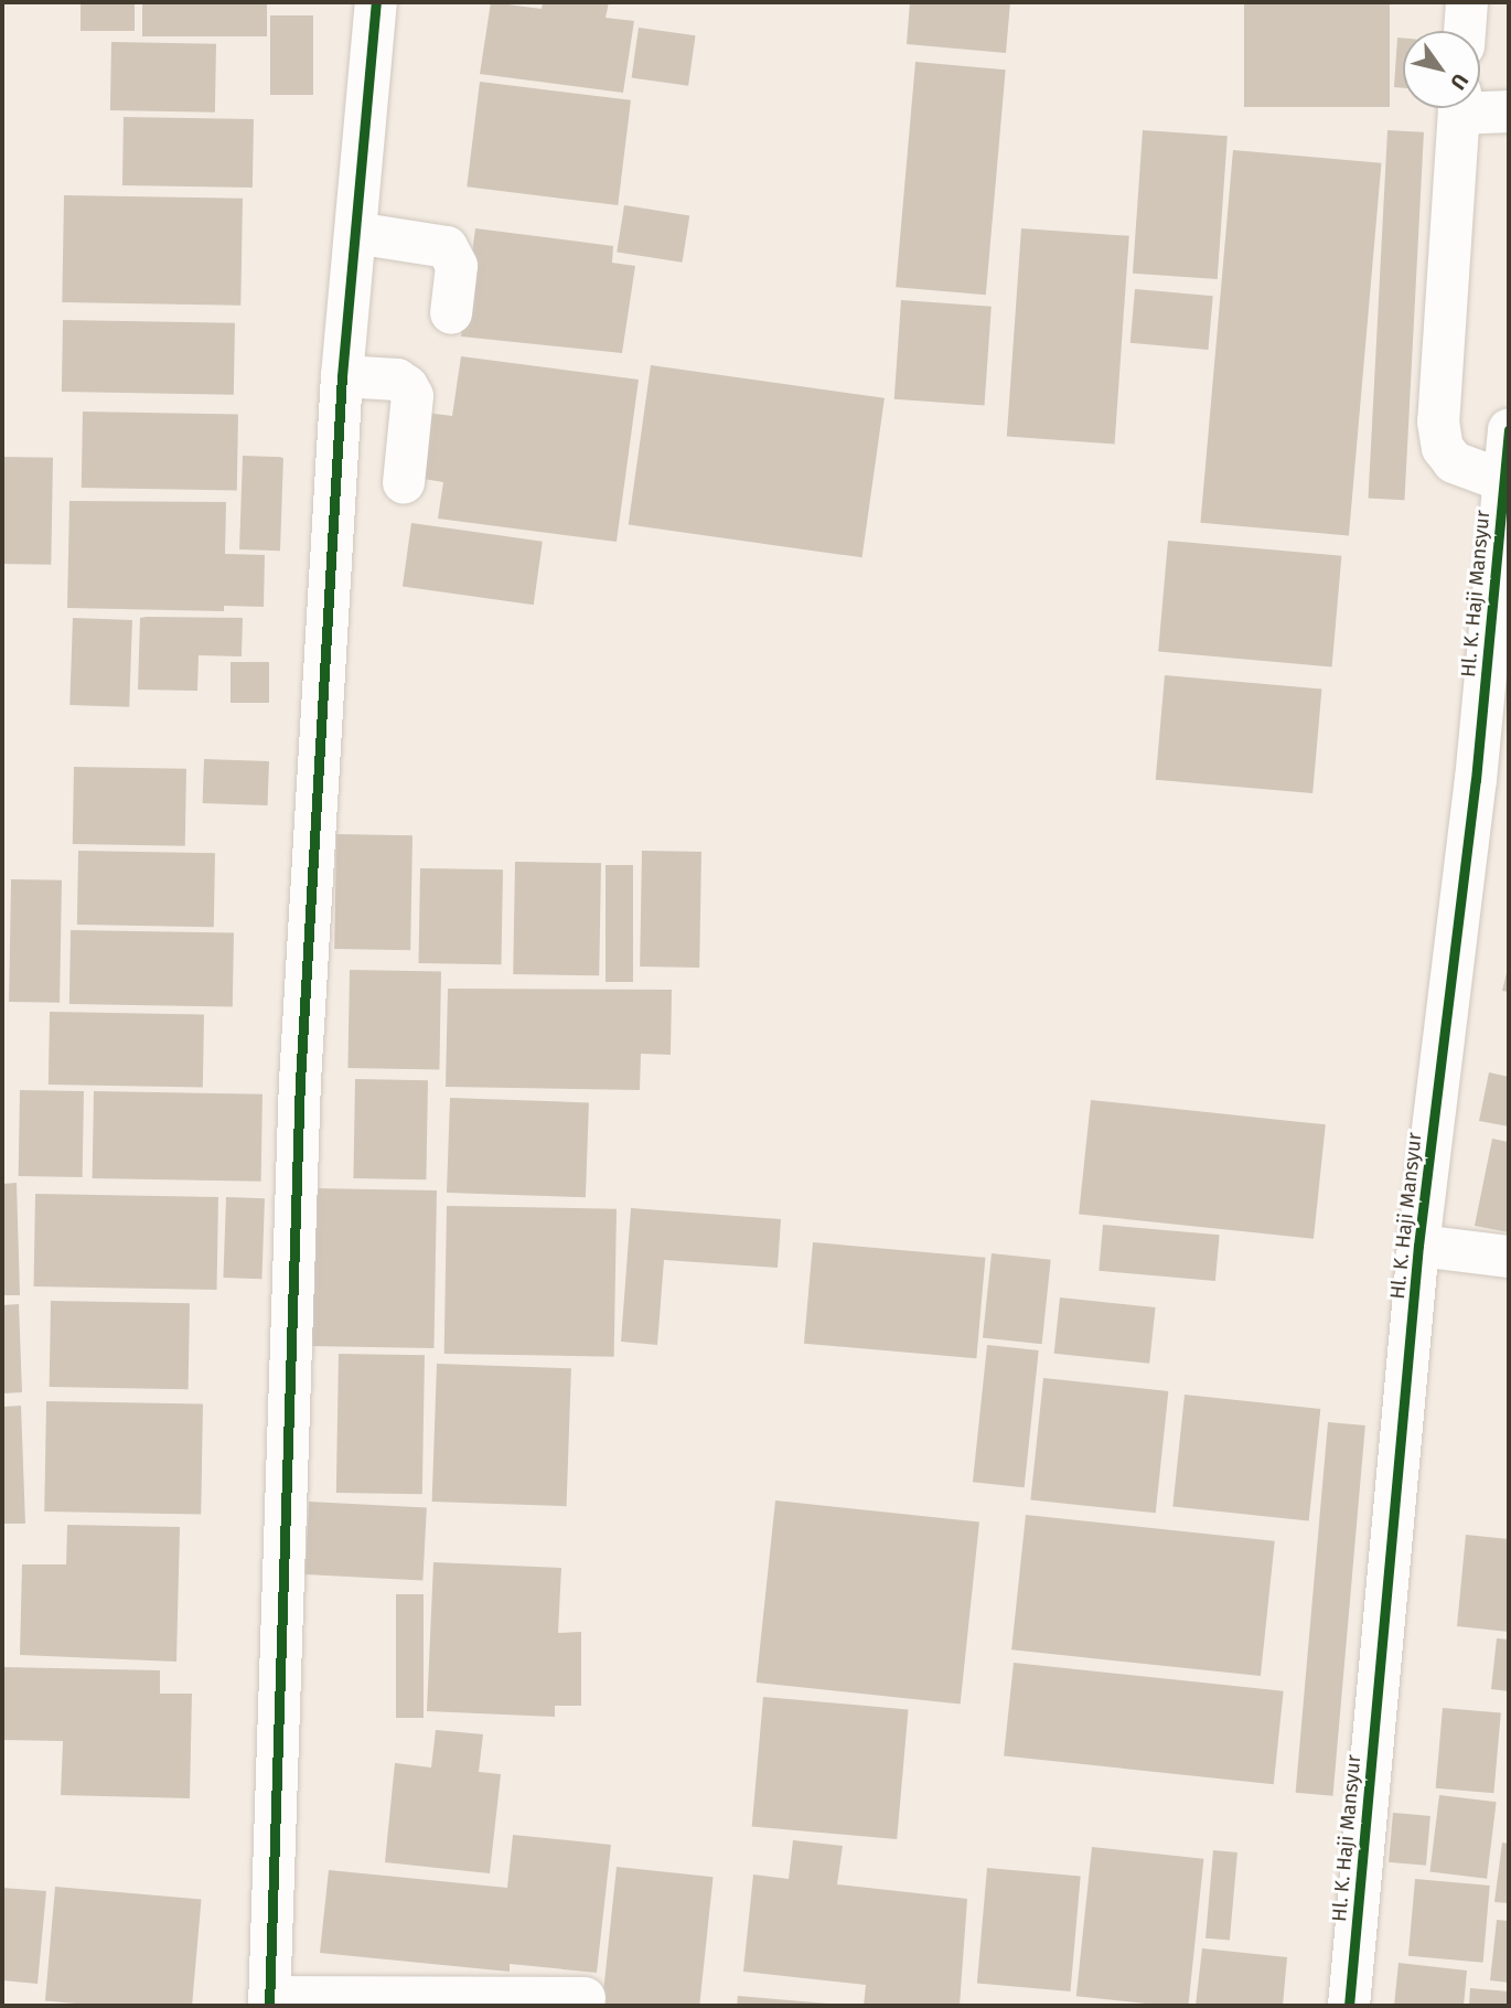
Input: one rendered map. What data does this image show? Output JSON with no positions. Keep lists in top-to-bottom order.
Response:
{
  "streets": {
    "street": ["Hl. K. Haji Mansyur"]
  },
  "north": "bottom right"
}
